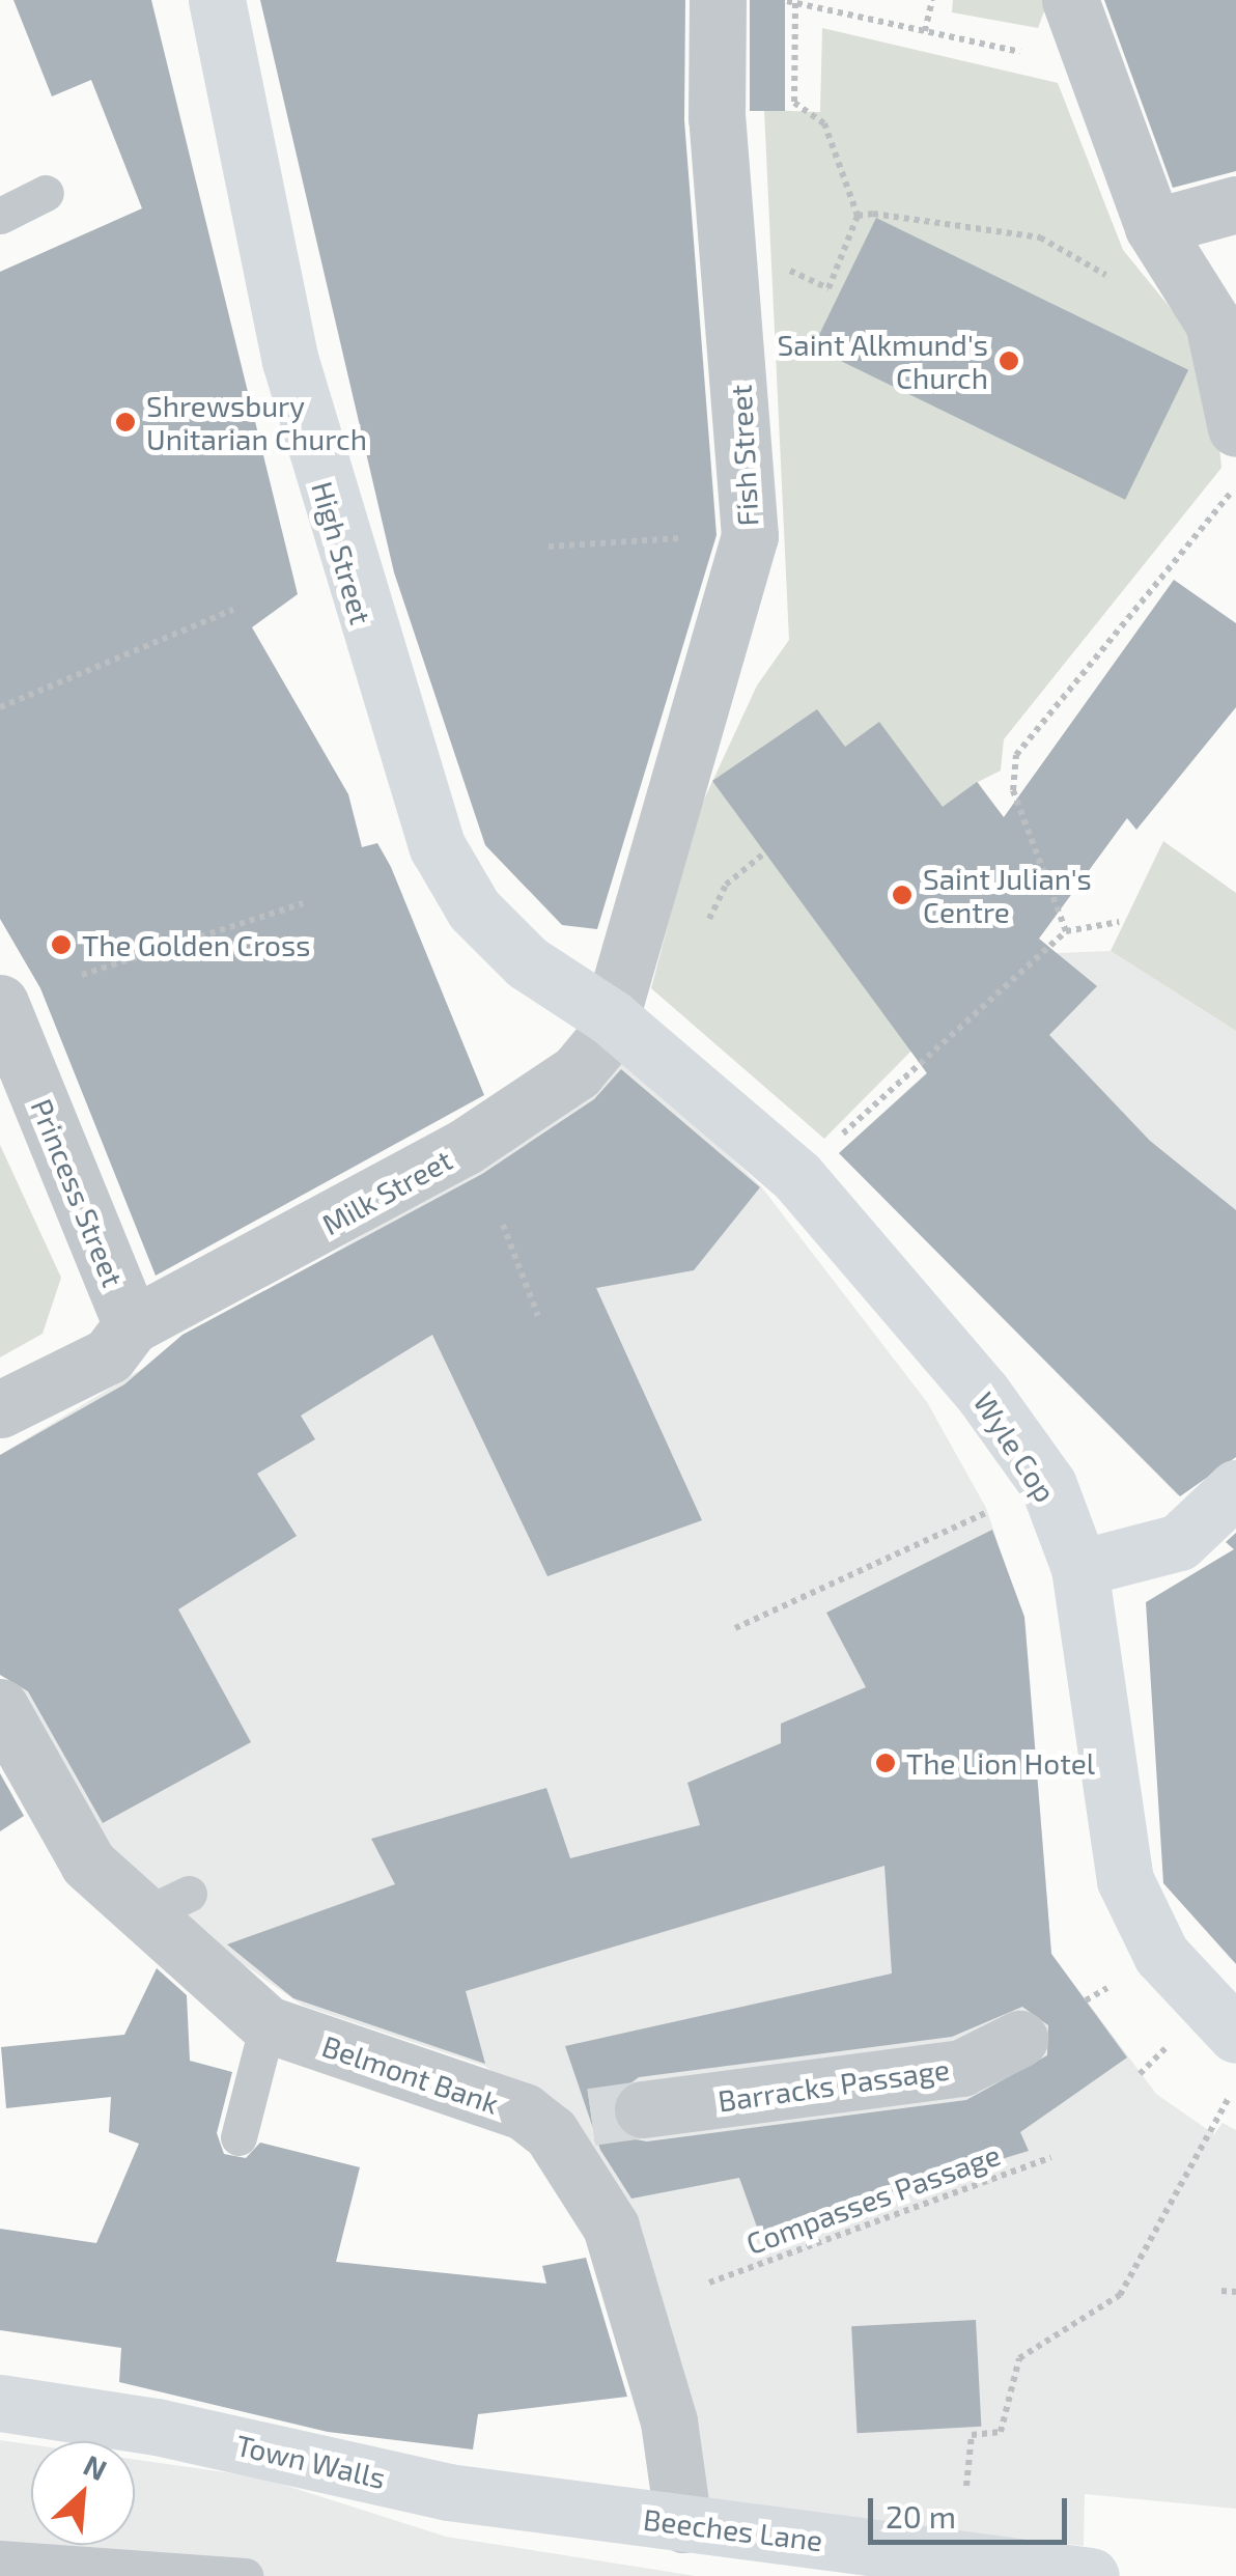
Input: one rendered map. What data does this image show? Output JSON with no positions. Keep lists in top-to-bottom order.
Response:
{
  "streets": {
    "street": [
      "Fish Street",
      "High Street",
      "Milk Street",
      "Princess Street",
      "Wyle Cop",
      "Belmont Bank",
      "Barracks Passage",
      "Town Walls",
      "Beeches Lane"
    ],
    "path": ["Compasses Passage"]
  },
  "crossings": [
    ["Fish Street", "High Street"],
    ["Fish Street", "Milk Street"],
    ["Fish Street", "Wyle Cop"],
    ["High Street", "Milk Street"],
    ["High Street", "Wyle Cop"],
    ["Milk Street", "Princess Street"],
    ["Milk Street", "Wyle Cop"],
    ["Belmont Bank", "Barracks Passage"],
    ["Belmont Bank", "Beeches Lane"],
    ["Town Walls", "Beeches Lane"]
  ],
  "places": [
    "Saint Alkmund's Church",
    "Shrewsbury Unitarian Church",
    "Saint Julian's Centre",
    "The Golden Cross",
    "The Lion Hotel"
  ],
  "scale_bar": "20 m",
  "north": "top right"
}
